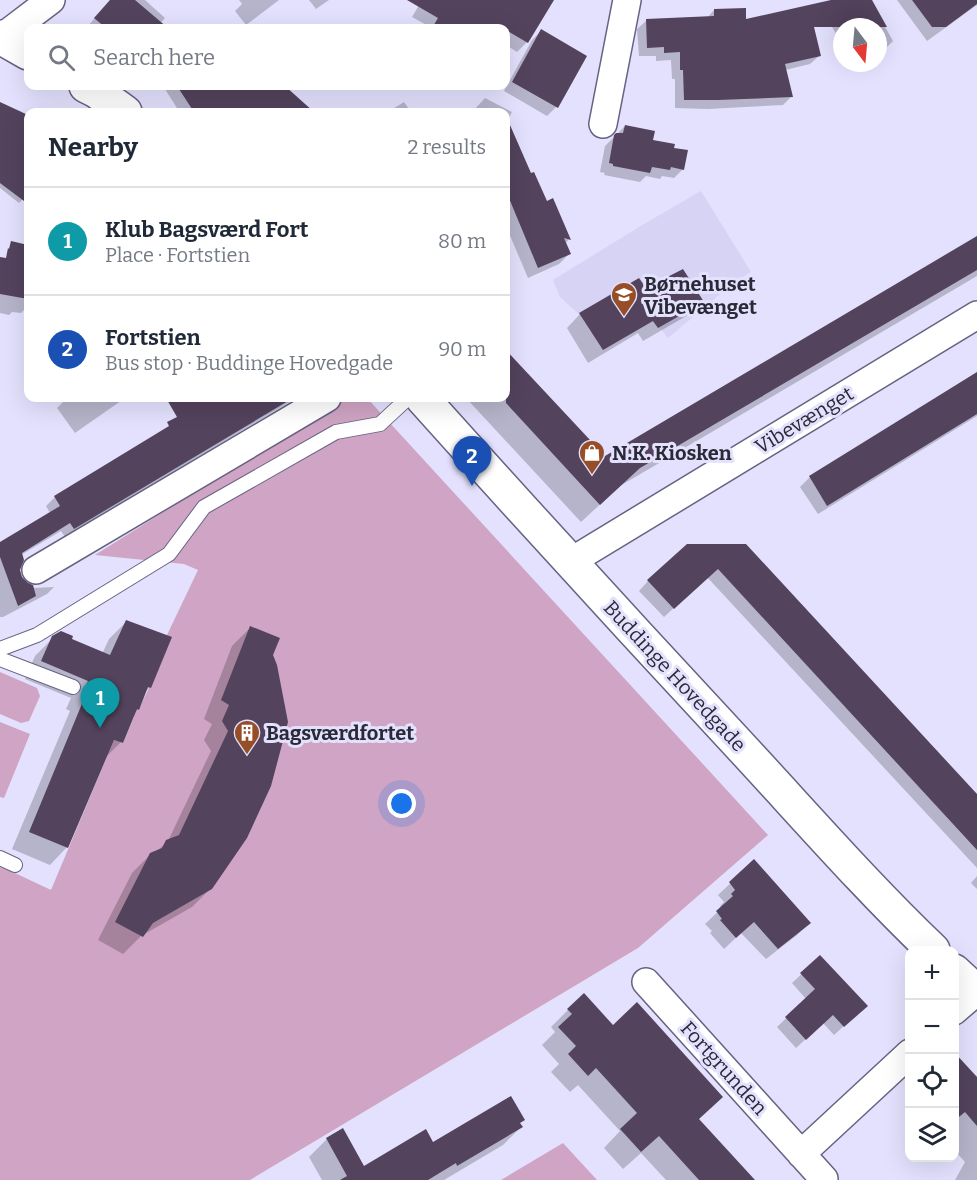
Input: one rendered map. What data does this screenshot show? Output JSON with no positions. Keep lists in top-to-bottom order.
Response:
{
  "streets": {
    "street": ["Vibevænget", "Buddinge Hovedgade", "Fortgrunden"]
  },
  "crossings": [
    ["Vibevænget", "Buddinge Hovedgade"]
  ],
  "places": {
    "school or university": ["Børnehuset Vibevænget"],
    "shop": ["N.K. Kiosken"],
    "building": ["Bagsværdfortet"]
  },
  "north": "bottom",
  "page": {
    "search": "Search here",
    "heading": ["Nearby", "2 results"],
    "list": [
      {
        "mark": "1",
        "name": "Klub Bagsværd Fort",
        "note": "Place · Fortstien",
        "value": "80 m"
      },
      {
        "mark": "2",
        "name": "Fortstien",
        "note": "Bus stop · Buddinge Hovedgade",
        "value": "90 m"
      }
    ],
    "pins": ["2", "1"],
    "map_buttons": ["+", "−"]
  }
}
